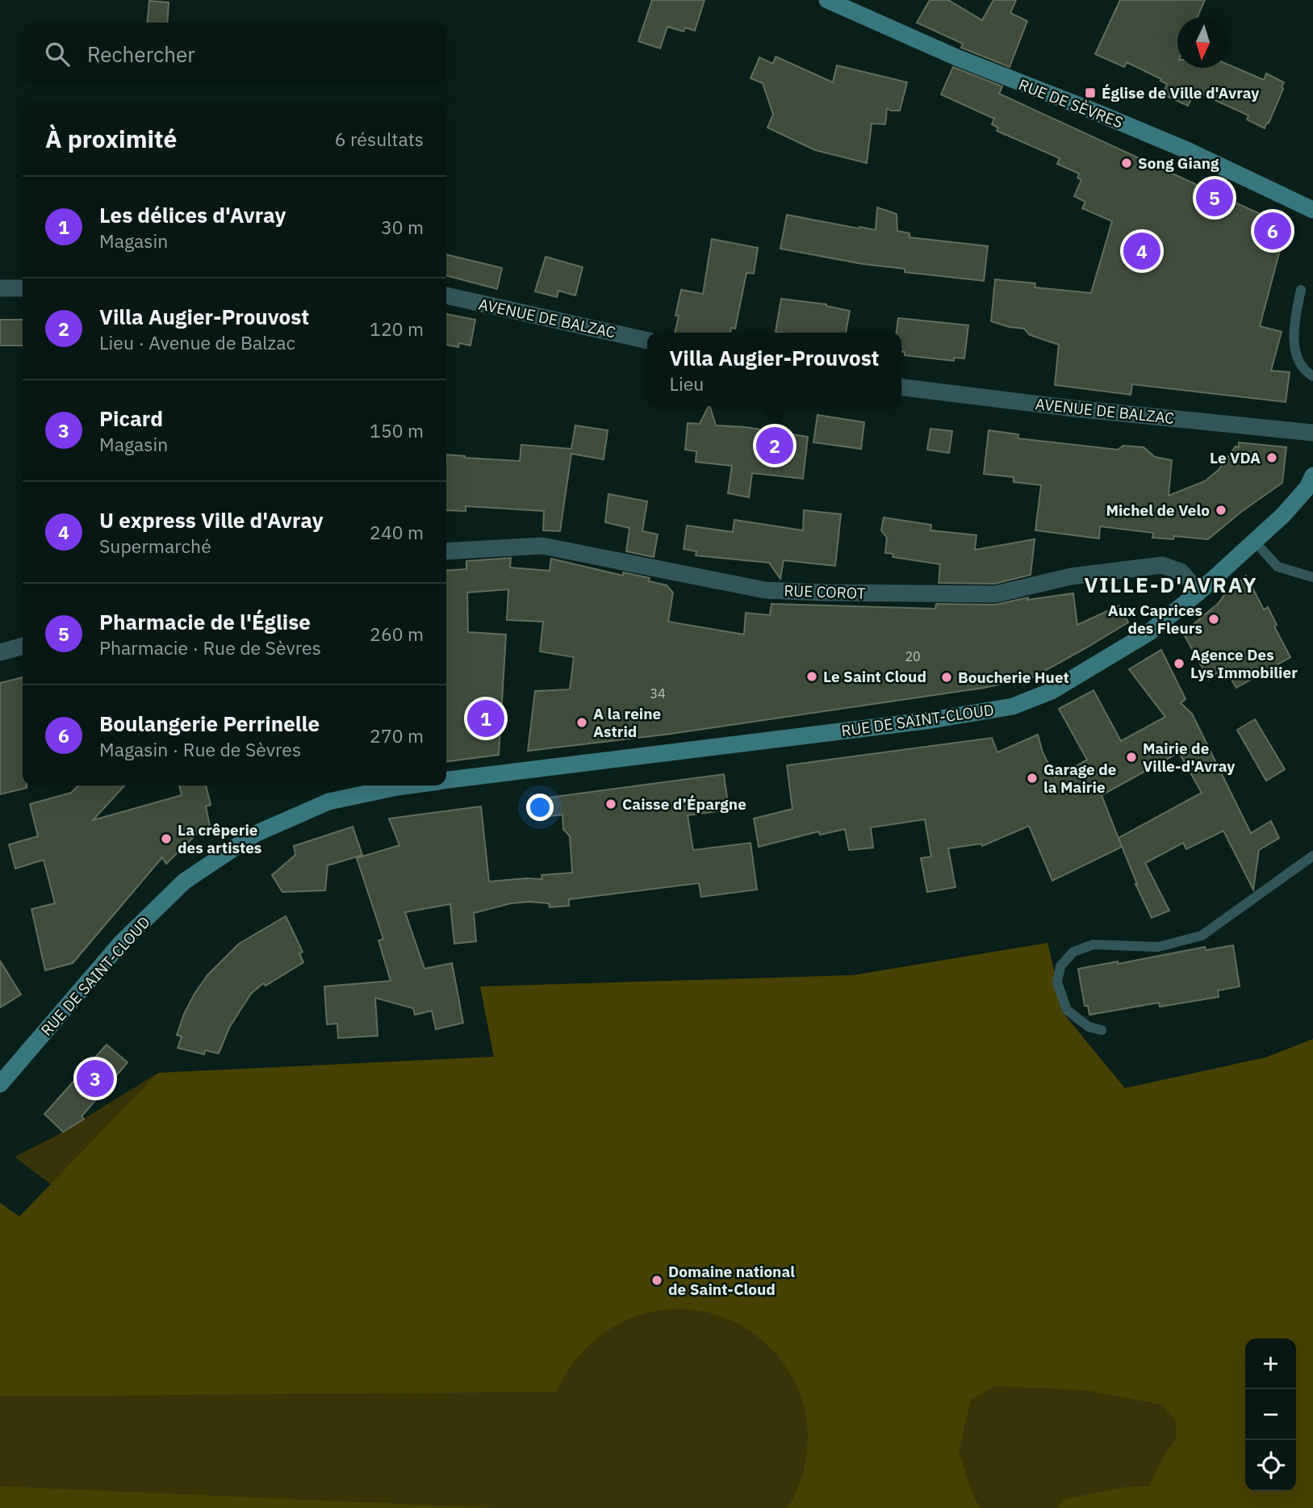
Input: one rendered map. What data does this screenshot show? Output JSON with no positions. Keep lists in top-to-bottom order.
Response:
{
  "streets": {
    "main road": ["RUE DE SÈVRES", "RUE DE SAINT-CLOUD"],
    "street": ["AVENUE DE BALZAC", "RUE COROT"]
  },
  "crossings": [
    ["RUE COROT", "RUE DE SAINT-CLOUD"]
  ],
  "districts": ["VILLE-D'AVRAY"],
  "places": {
    "transit": ["Église de Ville d'Avray"],
    "other": [
      "Song Giang",
      "Le VDA",
      "Michel de Velo",
      "Aux Caprices des Fleurs",
      "Agence Des Lys Immobilier",
      "Le Saint Cloud",
      "Boucherie Huet",
      "A la reine Astrid",
      "Mairie de Ville-d'Avray",
      "Garage de la Mairie",
      "Caisse d’Épargne",
      "La crêperie des artistes",
      "Domaine national de Saint-Cloud"
    ]
  },
  "house_numbers": ["20", "34"],
  "north": "bottom",
  "page": {
    "search": "Rechercher",
    "heading": ["À proximité", "6 résultats"],
    "list": [
      {
        "mark": "1",
        "name": "Les délices d'Avray",
        "note": "Magasin",
        "value": "30 m"
      },
      {
        "mark": "2",
        "name": "Villa Augier-Prouvost",
        "note": "Lieu · Avenue de Balzac",
        "value": "120 m"
      },
      {
        "mark": "3",
        "name": "Picard",
        "note": "Magasin",
        "value": "150 m"
      },
      {
        "mark": "4",
        "name": "U express Ville d'Avray",
        "note": "Supermarché",
        "value": "240 m"
      },
      {
        "mark": "5",
        "name": "Pharmacie de l'Église",
        "note": "Pharmacie · Rue de Sèvres",
        "value": "260 m"
      },
      {
        "mark": "6",
        "name": "Boulangerie Perrinelle",
        "note": "Magasin · Rue de Sèvres",
        "value": "270 m"
      }
    ],
    "pins": [
      "5",
      "6",
      "4",
      "2",
      "1",
      "3"
    ],
    "popup": ["Villa Augier-Prouvost", "Lieu"],
    "map_buttons": ["+", "−"]
  }
}
